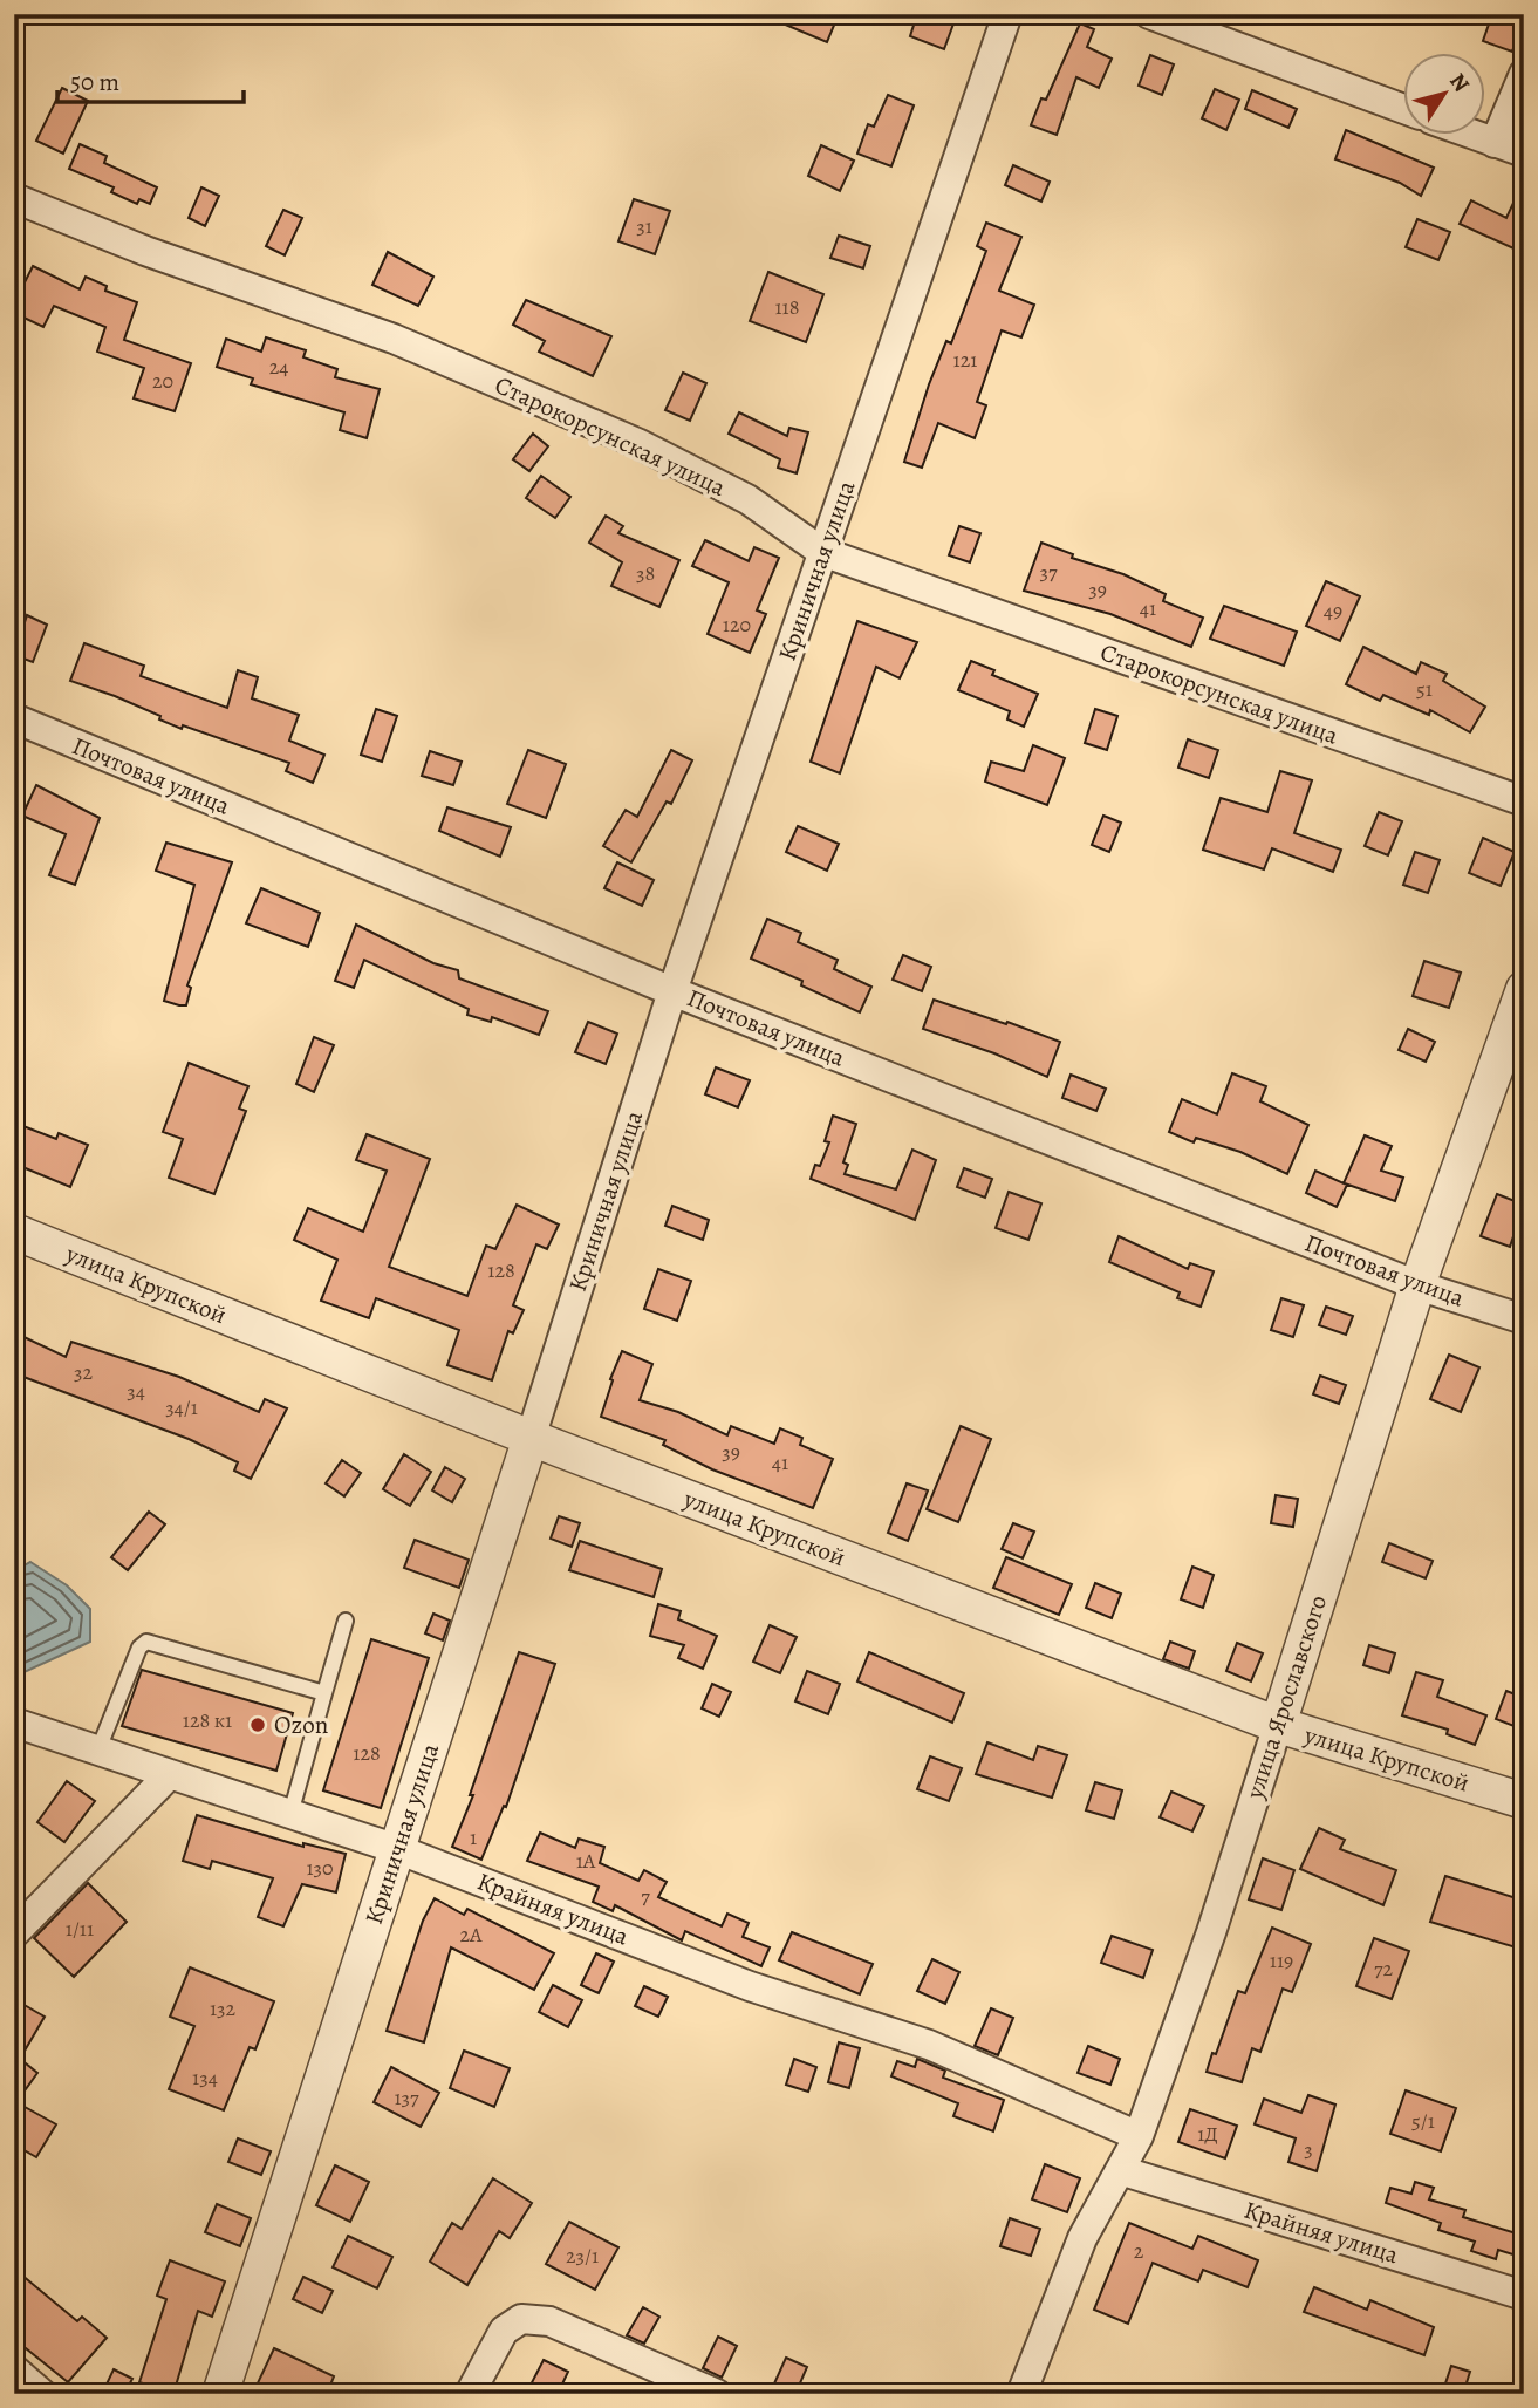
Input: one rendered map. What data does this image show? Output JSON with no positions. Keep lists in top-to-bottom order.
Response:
{
  "streets": {
    "street": [
      "Старокорсунская улица",
      "Криничная улица",
      "Почтовая улица",
      "улица Крупской",
      "улица Ярославского",
      "Крайняя улица"
    ]
  },
  "crossings": [
    ["Старокорсунская улица", "Криничная улица"],
    ["Криничная улица", "Почтовая улица"],
    ["Криничная улица", "улица Крупской"],
    ["Криничная улица", "Крайняя улица"],
    ["Почтовая улица", "улица Ярославского"],
    ["улица Крупской", "улица Ярославского"],
    ["улица Ярославского", "Крайняя улица"]
  ],
  "places": ["Ozon"],
  "house_numbers": [
    "31",
    "118",
    "121",
    "24",
    "20",
    "37",
    "38",
    "39",
    "41",
    "49",
    "120",
    "51",
    "128",
    "32",
    "34",
    "34/1",
    "39",
    "41",
    "128 к1",
    "128",
    "1",
    "1А",
    "130",
    "7",
    "1/11",
    "2А",
    "119",
    "72",
    "132",
    "134",
    "137",
    "5/1",
    "1Д",
    "3",
    "2",
    "23/1"
  ],
  "scale_bar": "50 m",
  "north": "top right"
}
